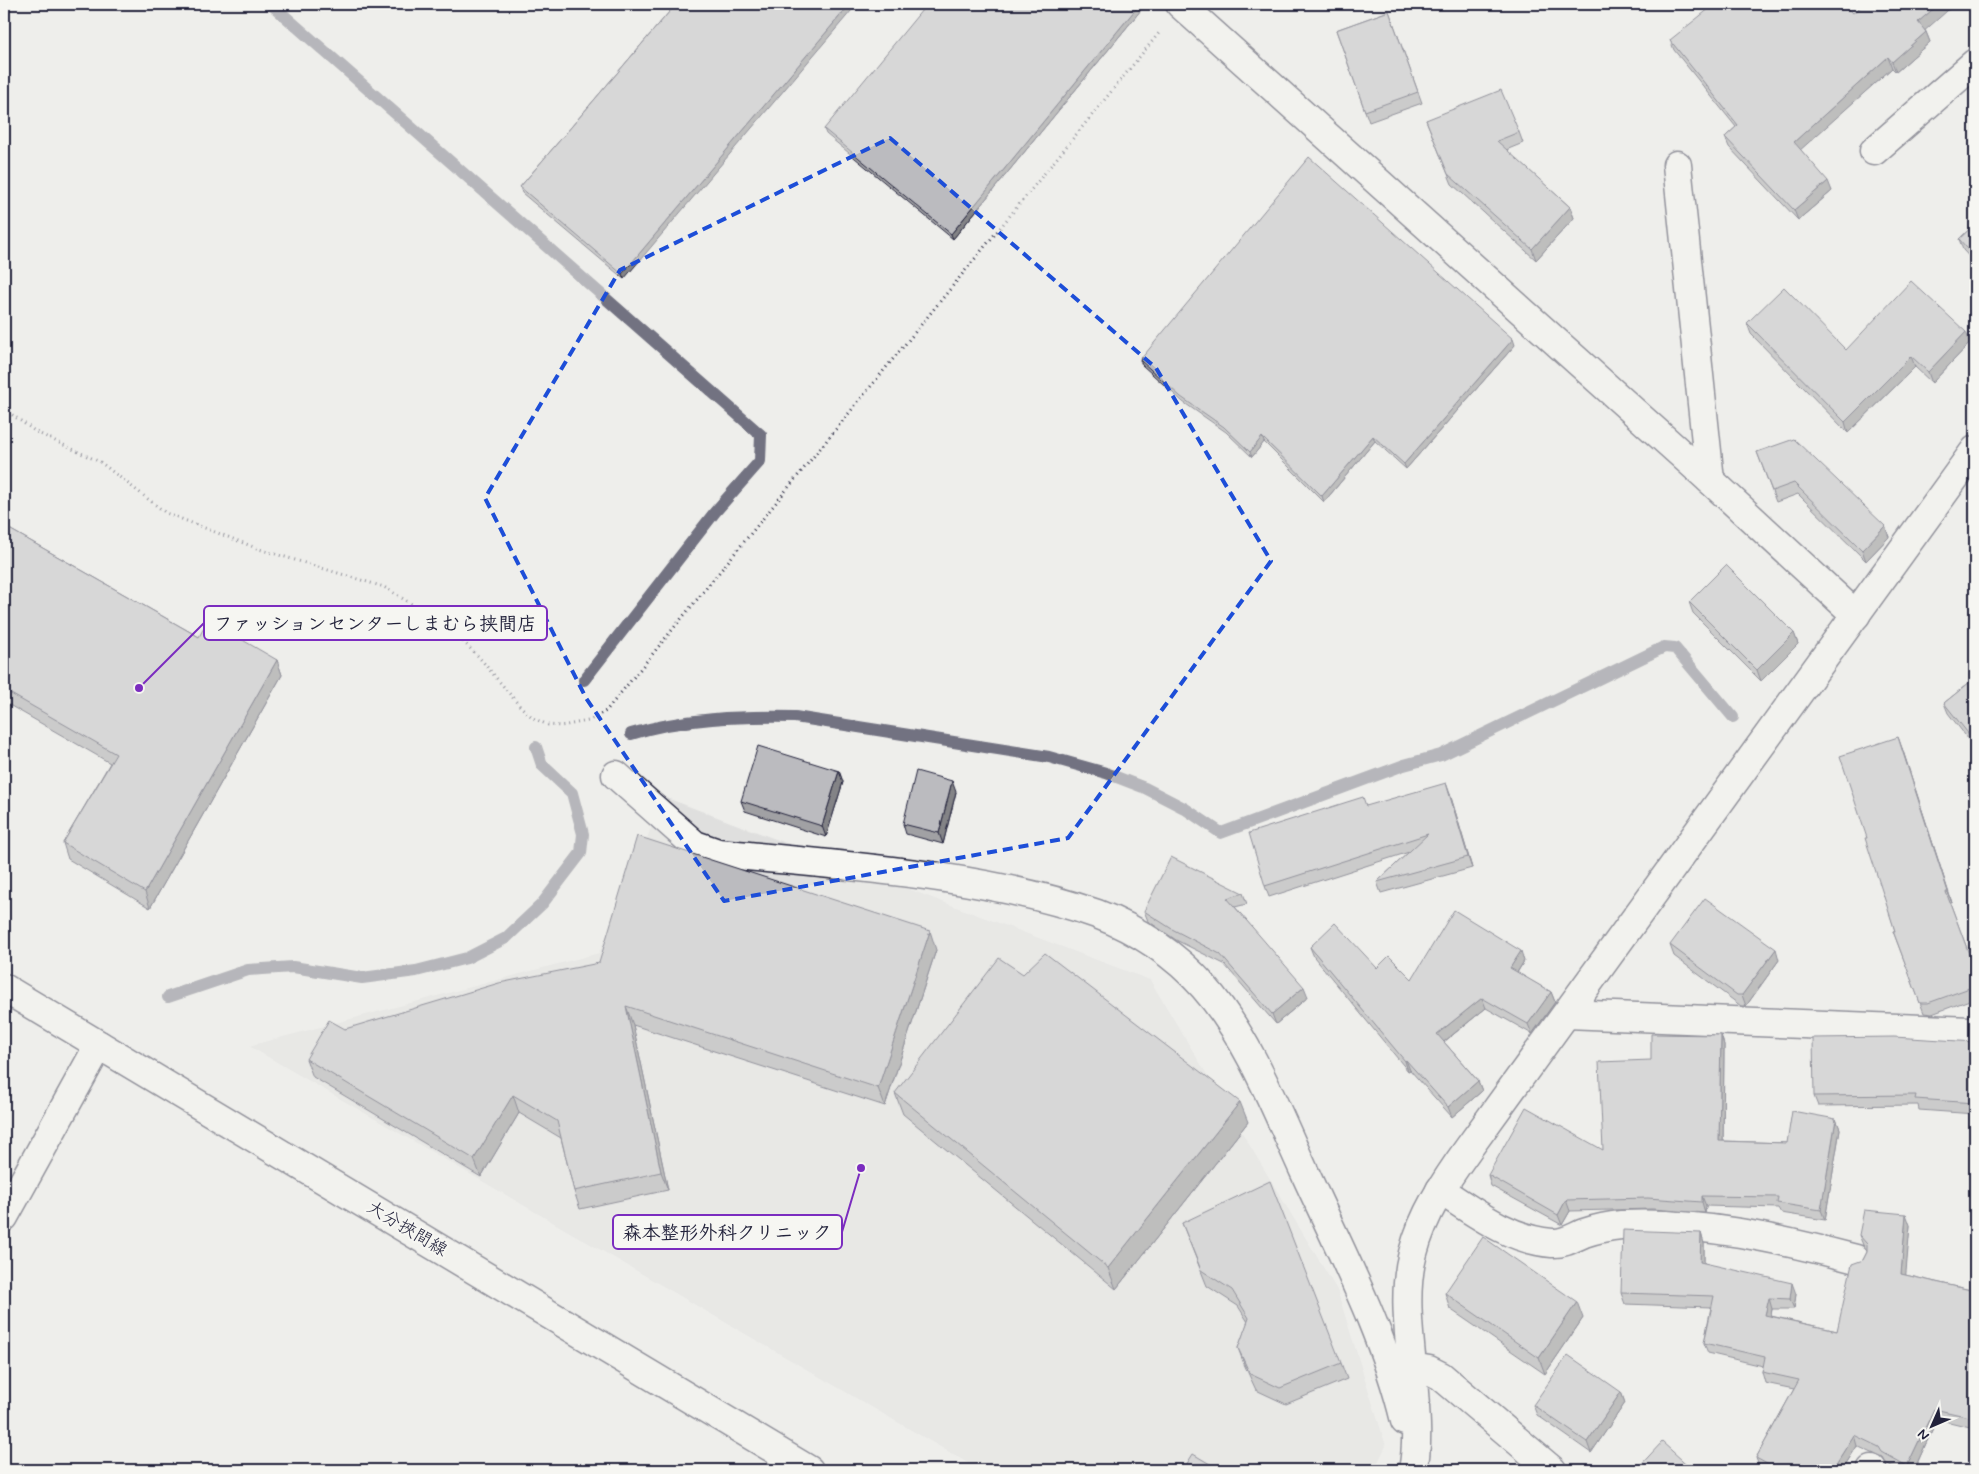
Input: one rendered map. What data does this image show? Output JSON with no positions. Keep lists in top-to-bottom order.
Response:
{
  "streets": {
    "street": ["大分挾間線"]
  },
  "places": ["ファッションセンターしまむら挟間店", "森本整形外科クリニック"],
  "north": "bottom left"
}
